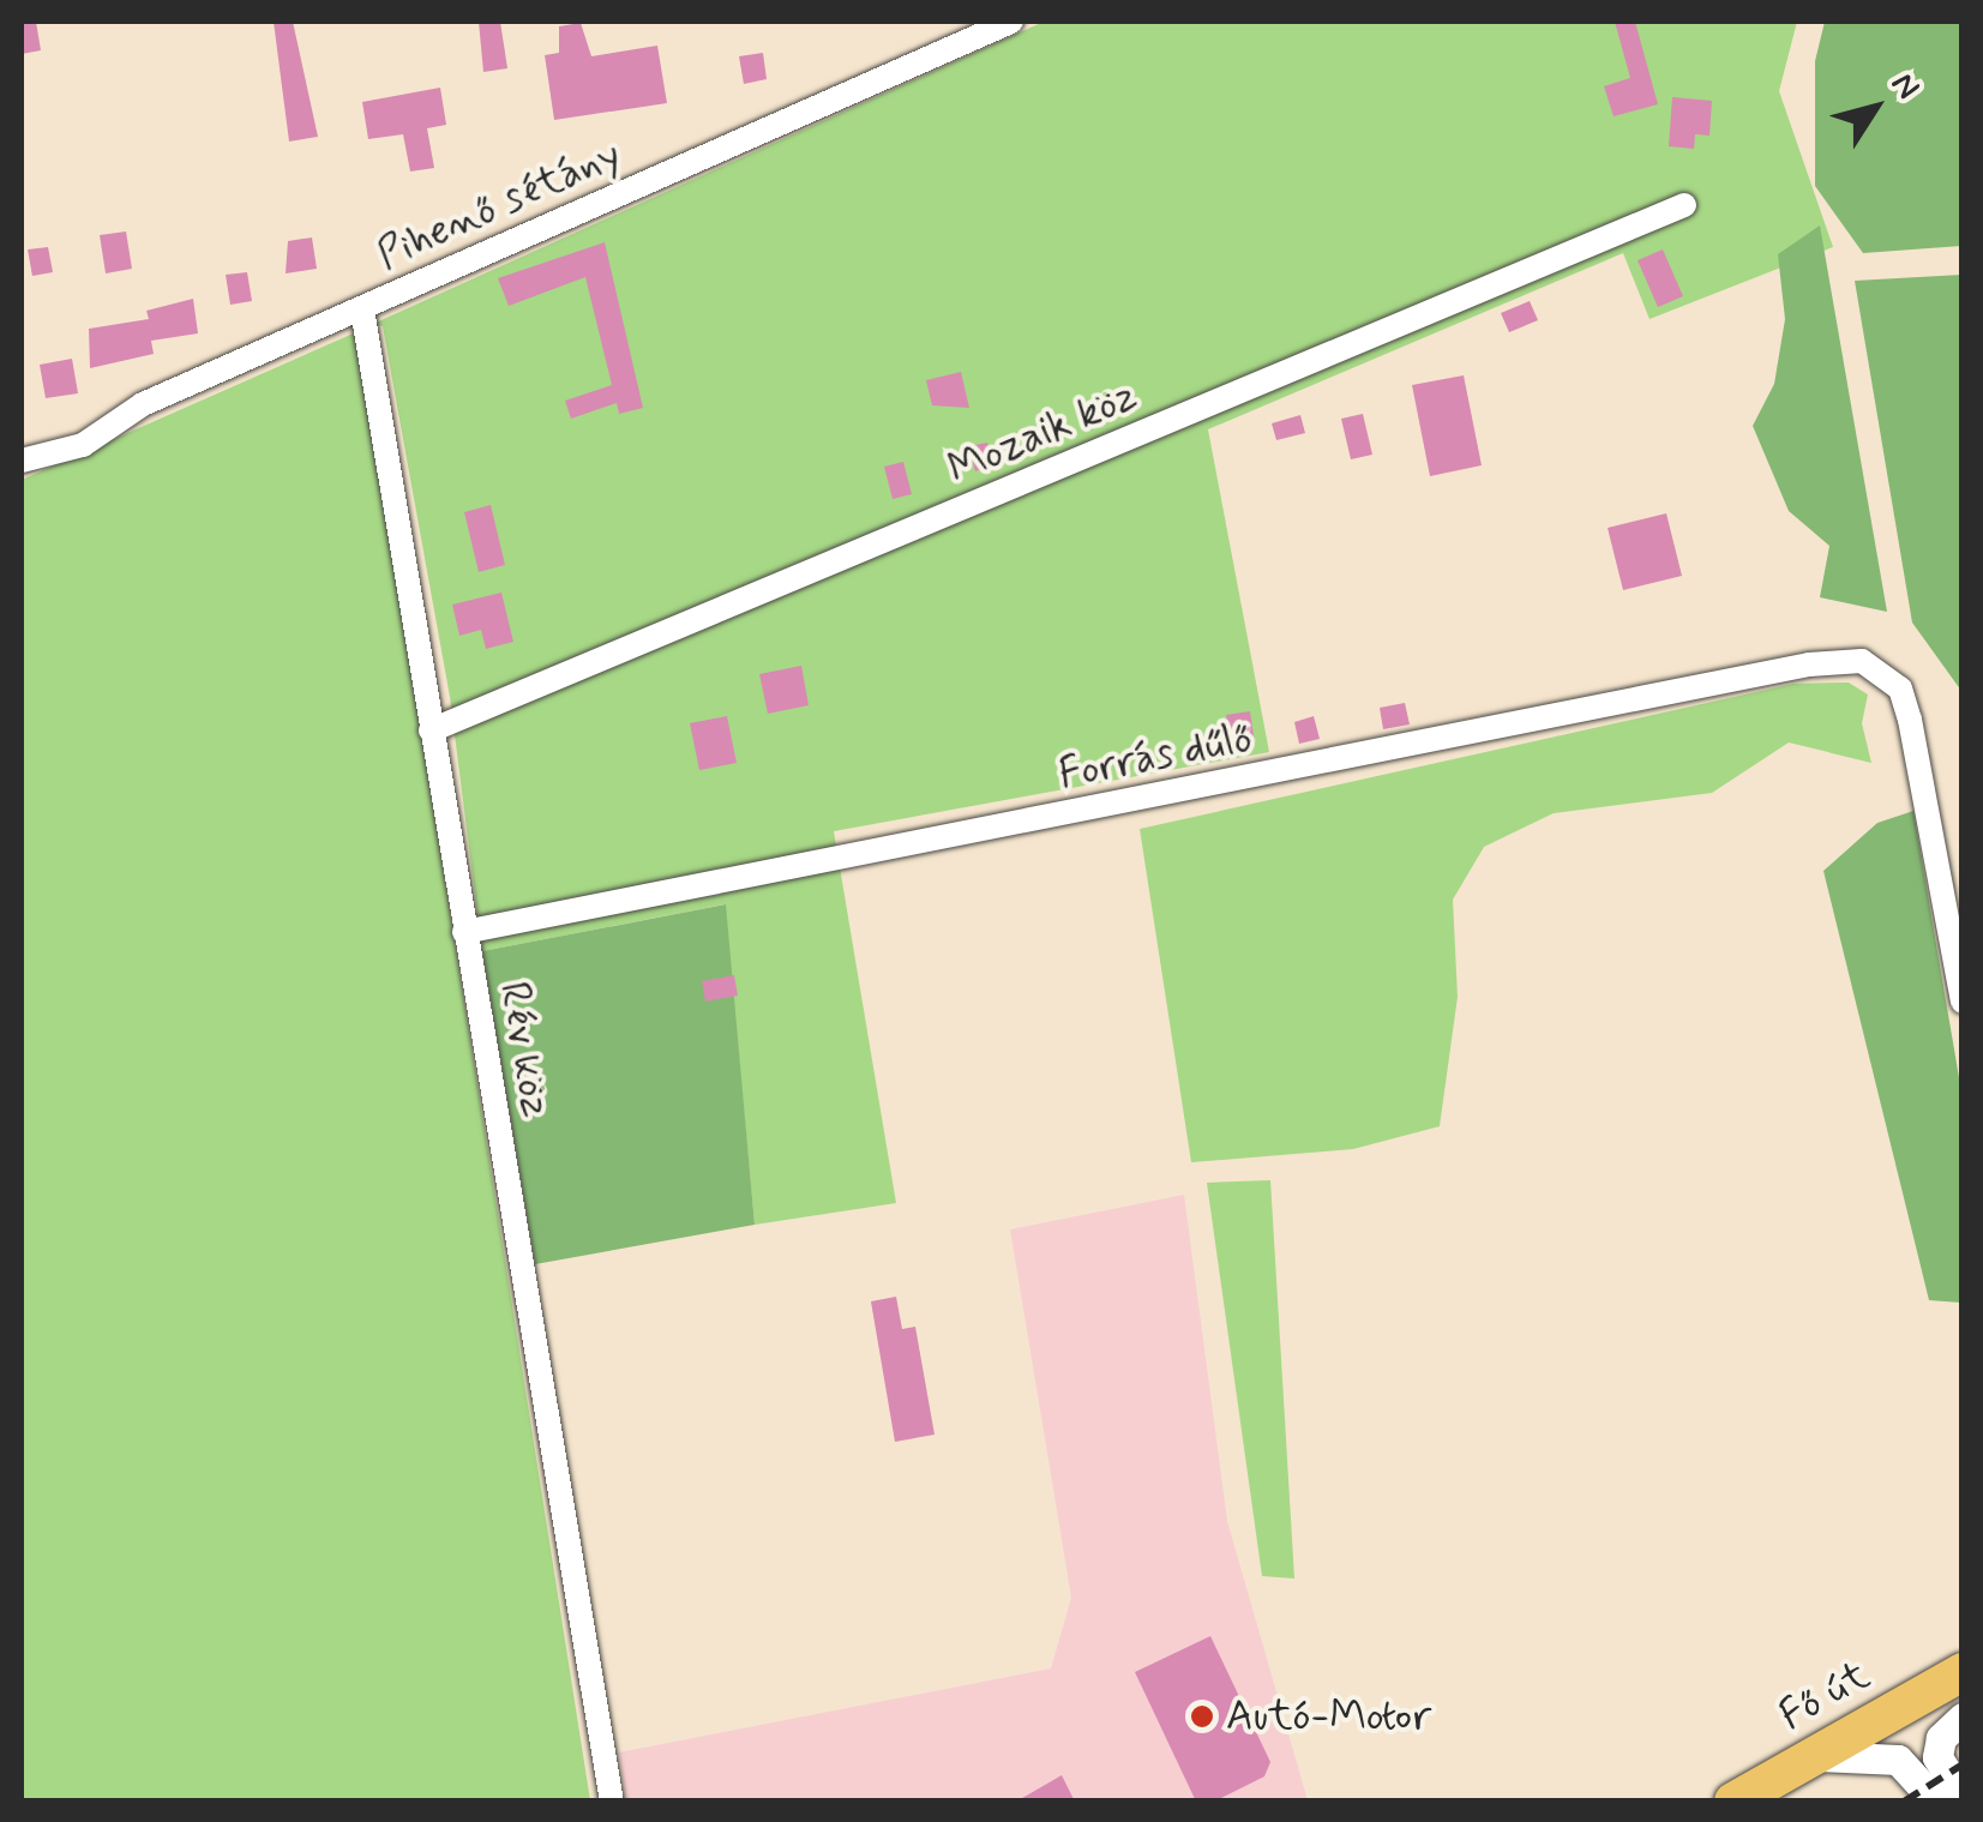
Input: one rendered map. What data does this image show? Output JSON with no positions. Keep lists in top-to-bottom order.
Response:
{
  "streets": {
    "main road": ["Fő út"],
    "street": [
      "Pihenő sétány",
      "Mozaik köz",
      "Forrás dűlő",
      "Rév köz"
    ]
  },
  "crossings": [
    ["Pihenő sétány", "Rév köz"],
    ["Mozaik köz", "Rév köz"],
    ["Forrás dűlő", "Rév köz"]
  ],
  "places": ["Autó-Motor"],
  "north": "top right"
}
